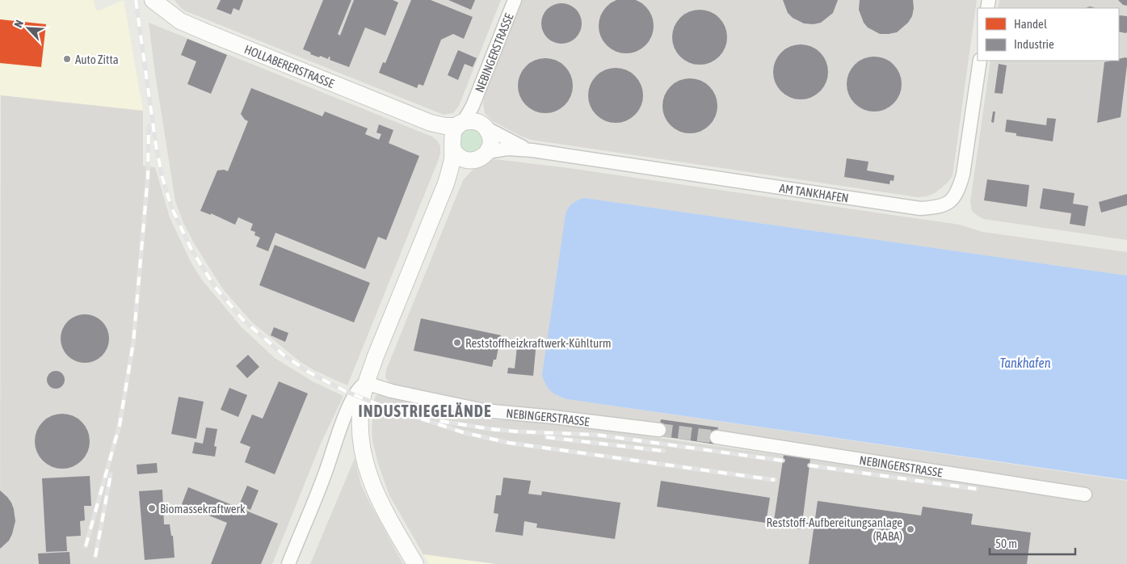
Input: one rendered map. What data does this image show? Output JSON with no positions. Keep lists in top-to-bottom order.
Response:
{
  "streets": {
    "street": ["NEBINGERSTRASSE", "HOLLABERERSTRASSE", "AM TANKHAFEN"]
  },
  "crossings": [
    ["NEBINGERSTRASSE", "HOLLABERERSTRASSE"],
    ["NEBINGERSTRASSE", "AM TANKHAFEN"],
    ["HOLLABERERSTRASSE", "AM TANKHAFEN"]
  ],
  "districts": ["INDUSTRIEGELÄNDE"],
  "water": ["Tankhafen"],
  "places": [
    "Auto Zitta",
    "Reststoffheizkraftwerk-Kühlturm",
    "Biomassekraftwerk",
    "Reststoff-Aufbereitungsanlage (RABA)"
  ],
  "legend": ["Handel", "Industrie"],
  "scale_bar": "50 m",
  "north": "top left"
}
